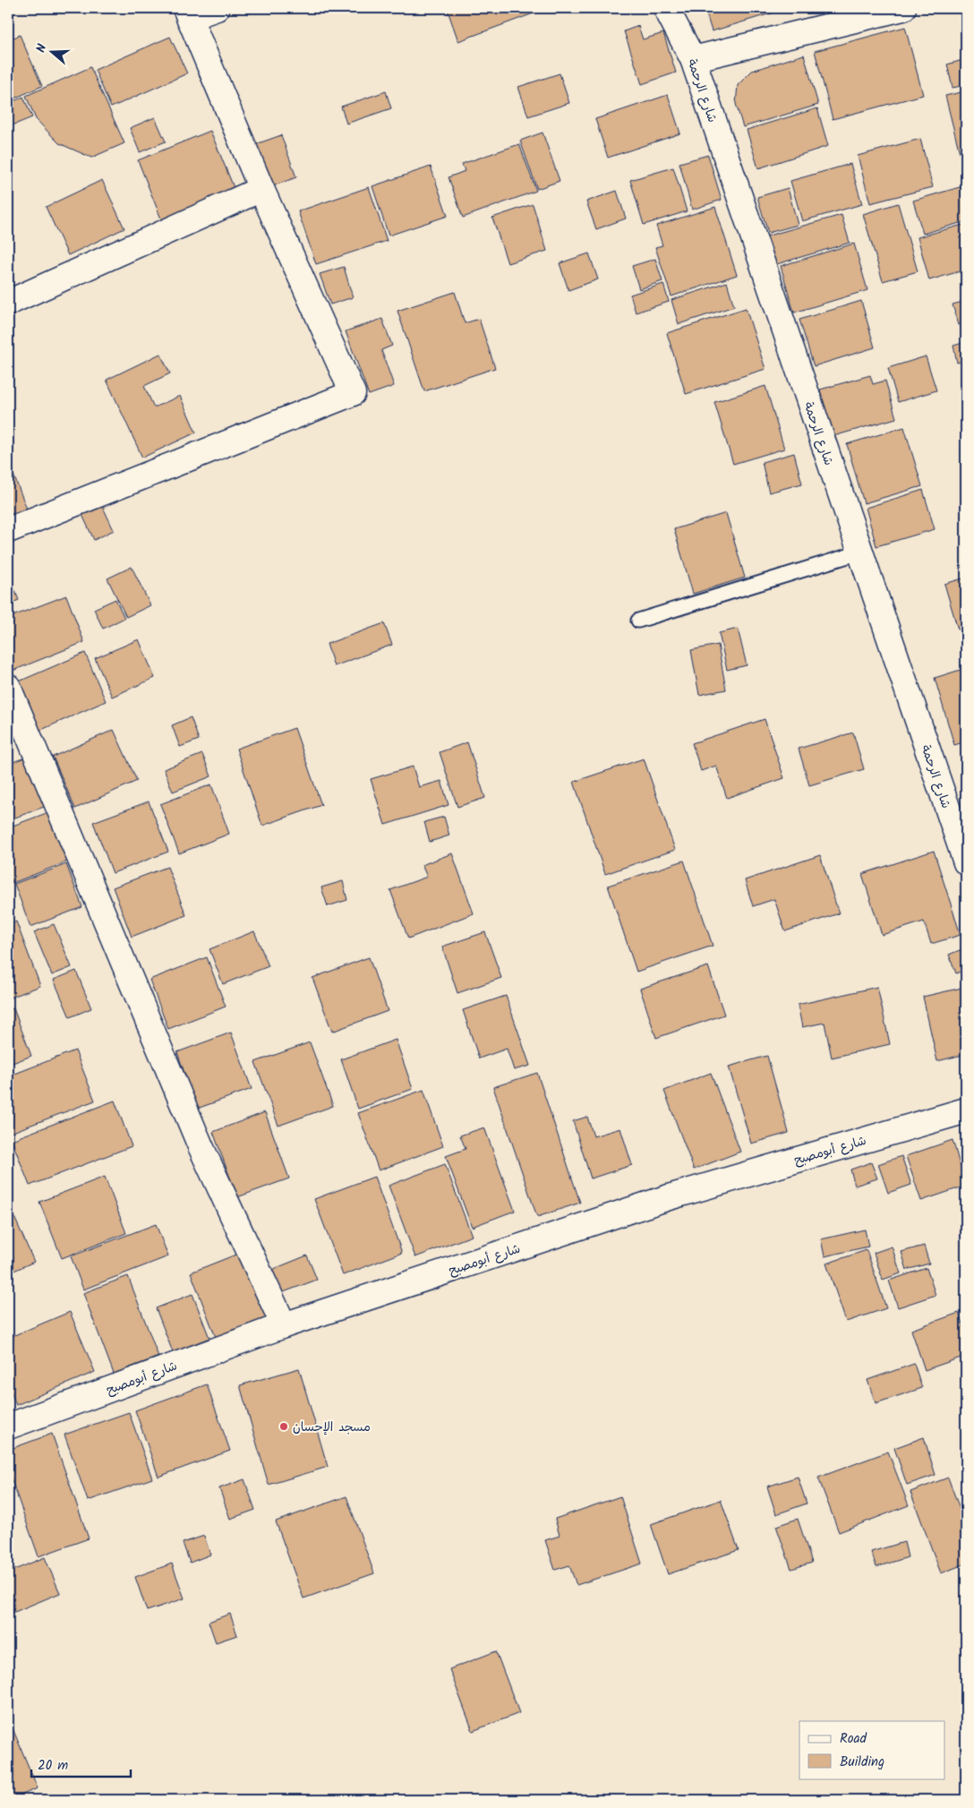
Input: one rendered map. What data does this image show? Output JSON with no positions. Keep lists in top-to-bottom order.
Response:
{
  "streets": {
    "street": ["شارع الرحمة", "شارع أبومصبح"]
  },
  "places": ["مسجد الإحسان"],
  "legend": ["Road", "Building"],
  "scale_bar": "20 m",
  "north": "left"
}
